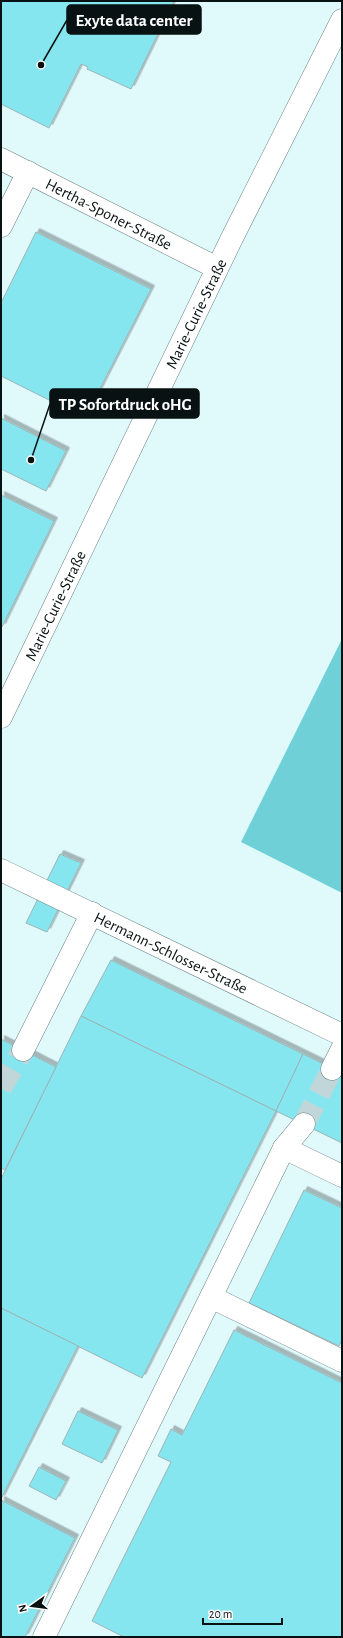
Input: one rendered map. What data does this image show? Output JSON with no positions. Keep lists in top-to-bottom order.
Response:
{
  "streets": {
    "street": ["Hertha-Sponer-Straße", "Marie-Curie-Straße", "Hermann-Schlosser-Straße"]
  },
  "crossings": [
    ["Hertha-Sponer-Straße", "Marie-Curie-Straße"]
  ],
  "places": ["Exyte data center", "TP Sofortdruck oHG"],
  "scale_bar": "20 m",
  "north": "left"
}
